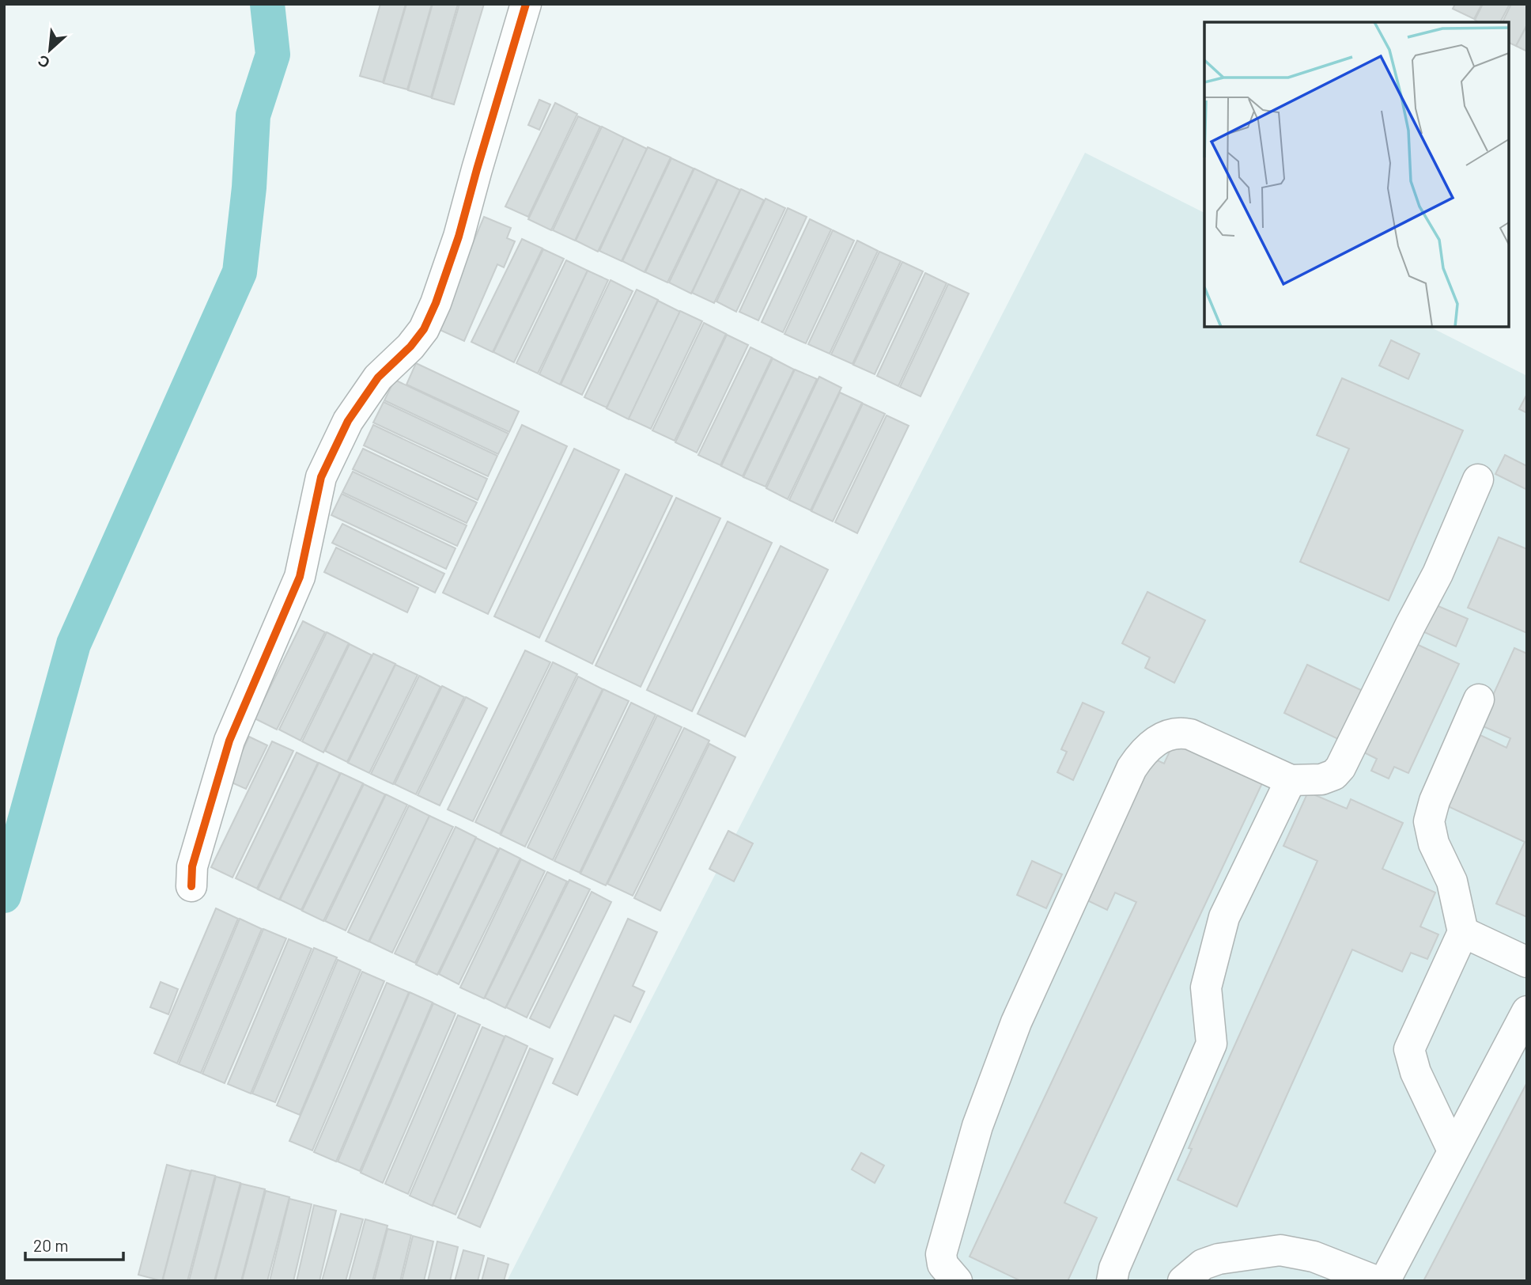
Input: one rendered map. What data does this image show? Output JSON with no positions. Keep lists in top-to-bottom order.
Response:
{
  "scale_bar": "20 m",
  "north": "bottom left"
}
